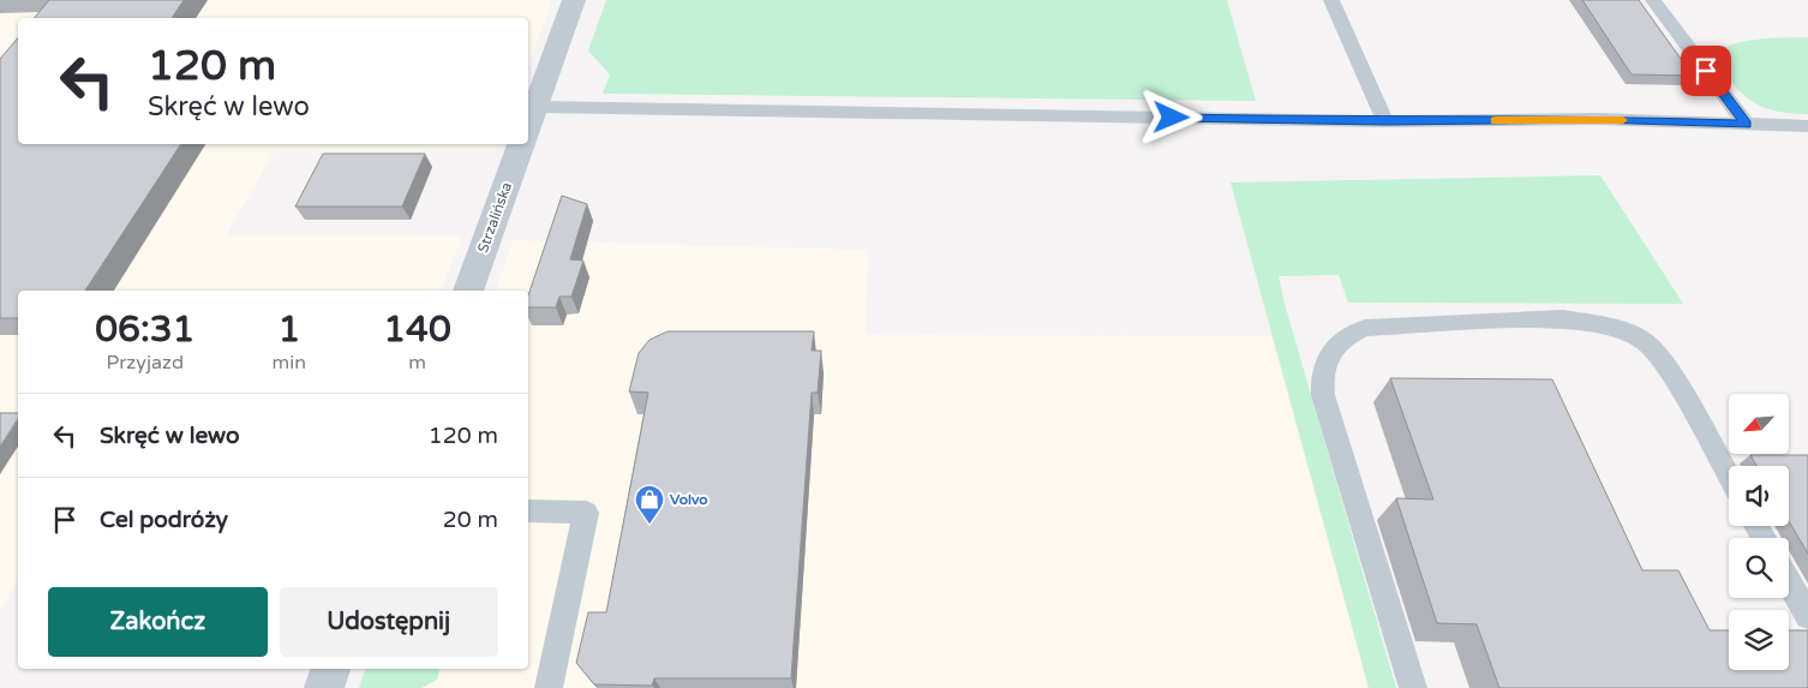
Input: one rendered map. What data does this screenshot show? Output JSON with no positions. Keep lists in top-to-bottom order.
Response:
{
  "streets": {
    "street": ["Strzalińska"]
  },
  "places": {
    "shop": ["Volvo"]
  },
  "north": "bottom left",
  "page": {
    "turn": ["120 m", "Skręć w lewo"],
    "eta": [
      "06:31",
      "Przyjazd",
      "1",
      "min",
      "140",
      "m"
    ],
    "list": [
      {
        "name": "Skręć w lewo",
        "value": "120 m"
      },
      {
        "name": "Cel podróży",
        "value": "20 m"
      }
    ],
    "buttons": ["Zakończ", "Udostępnij"]
  }
}
